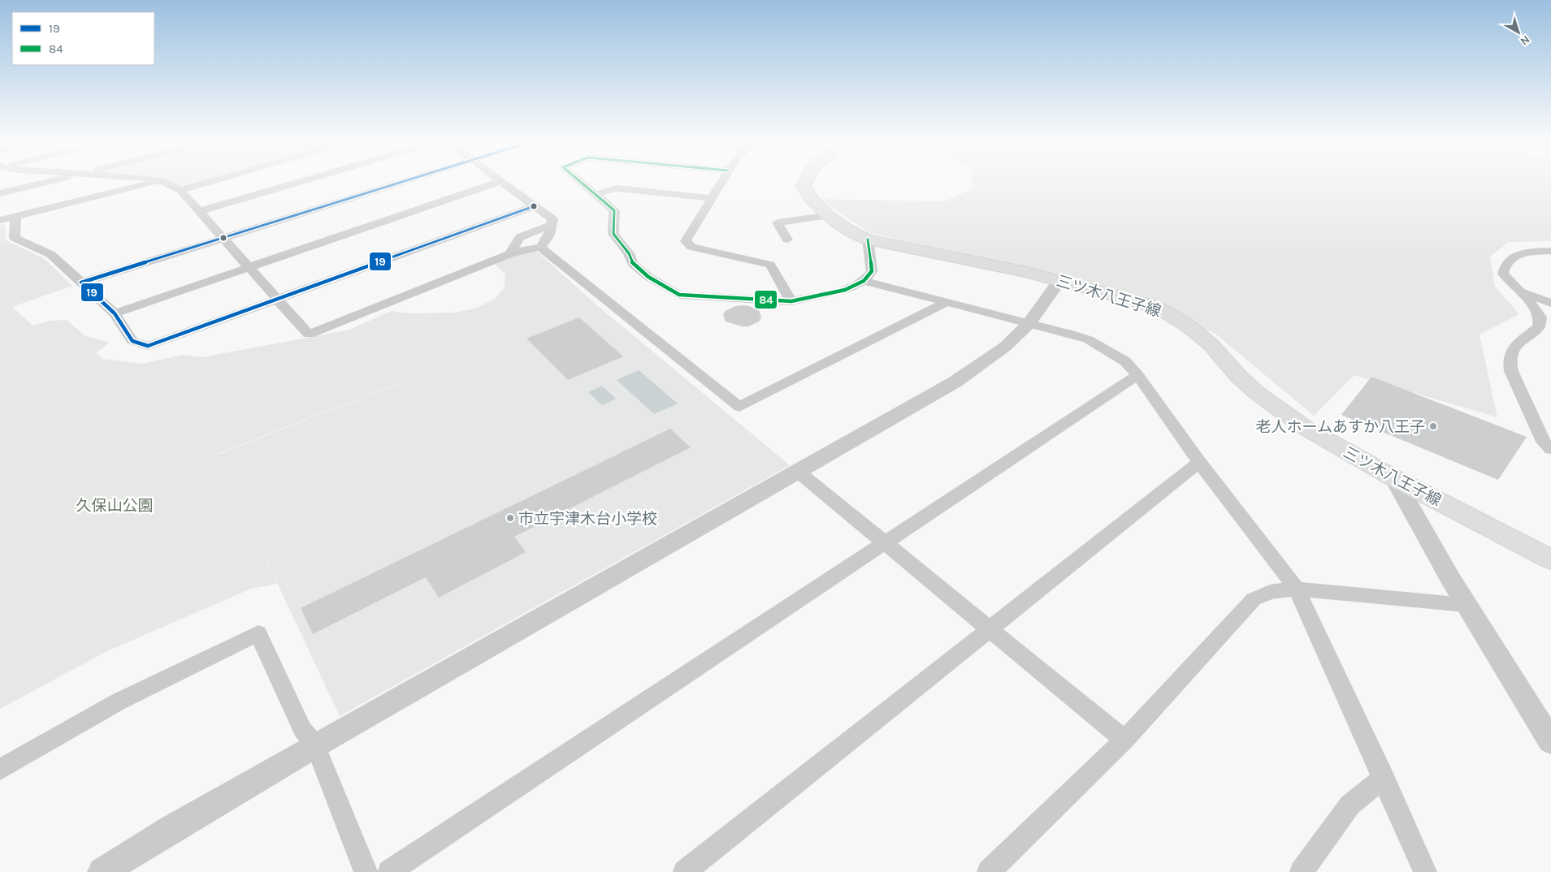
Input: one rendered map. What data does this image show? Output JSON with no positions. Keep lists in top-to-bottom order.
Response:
{
  "streets": {
    "main road": ["三ツ木八王子線"]
  },
  "parks": ["久保山公園"],
  "places": ["老人ホームあすか八王子", "市立宇津木台小学校"],
  "lines": ["transit line 19", "transit line 84"],
  "legend": ["19", "84"],
  "north": "bottom right"
}
